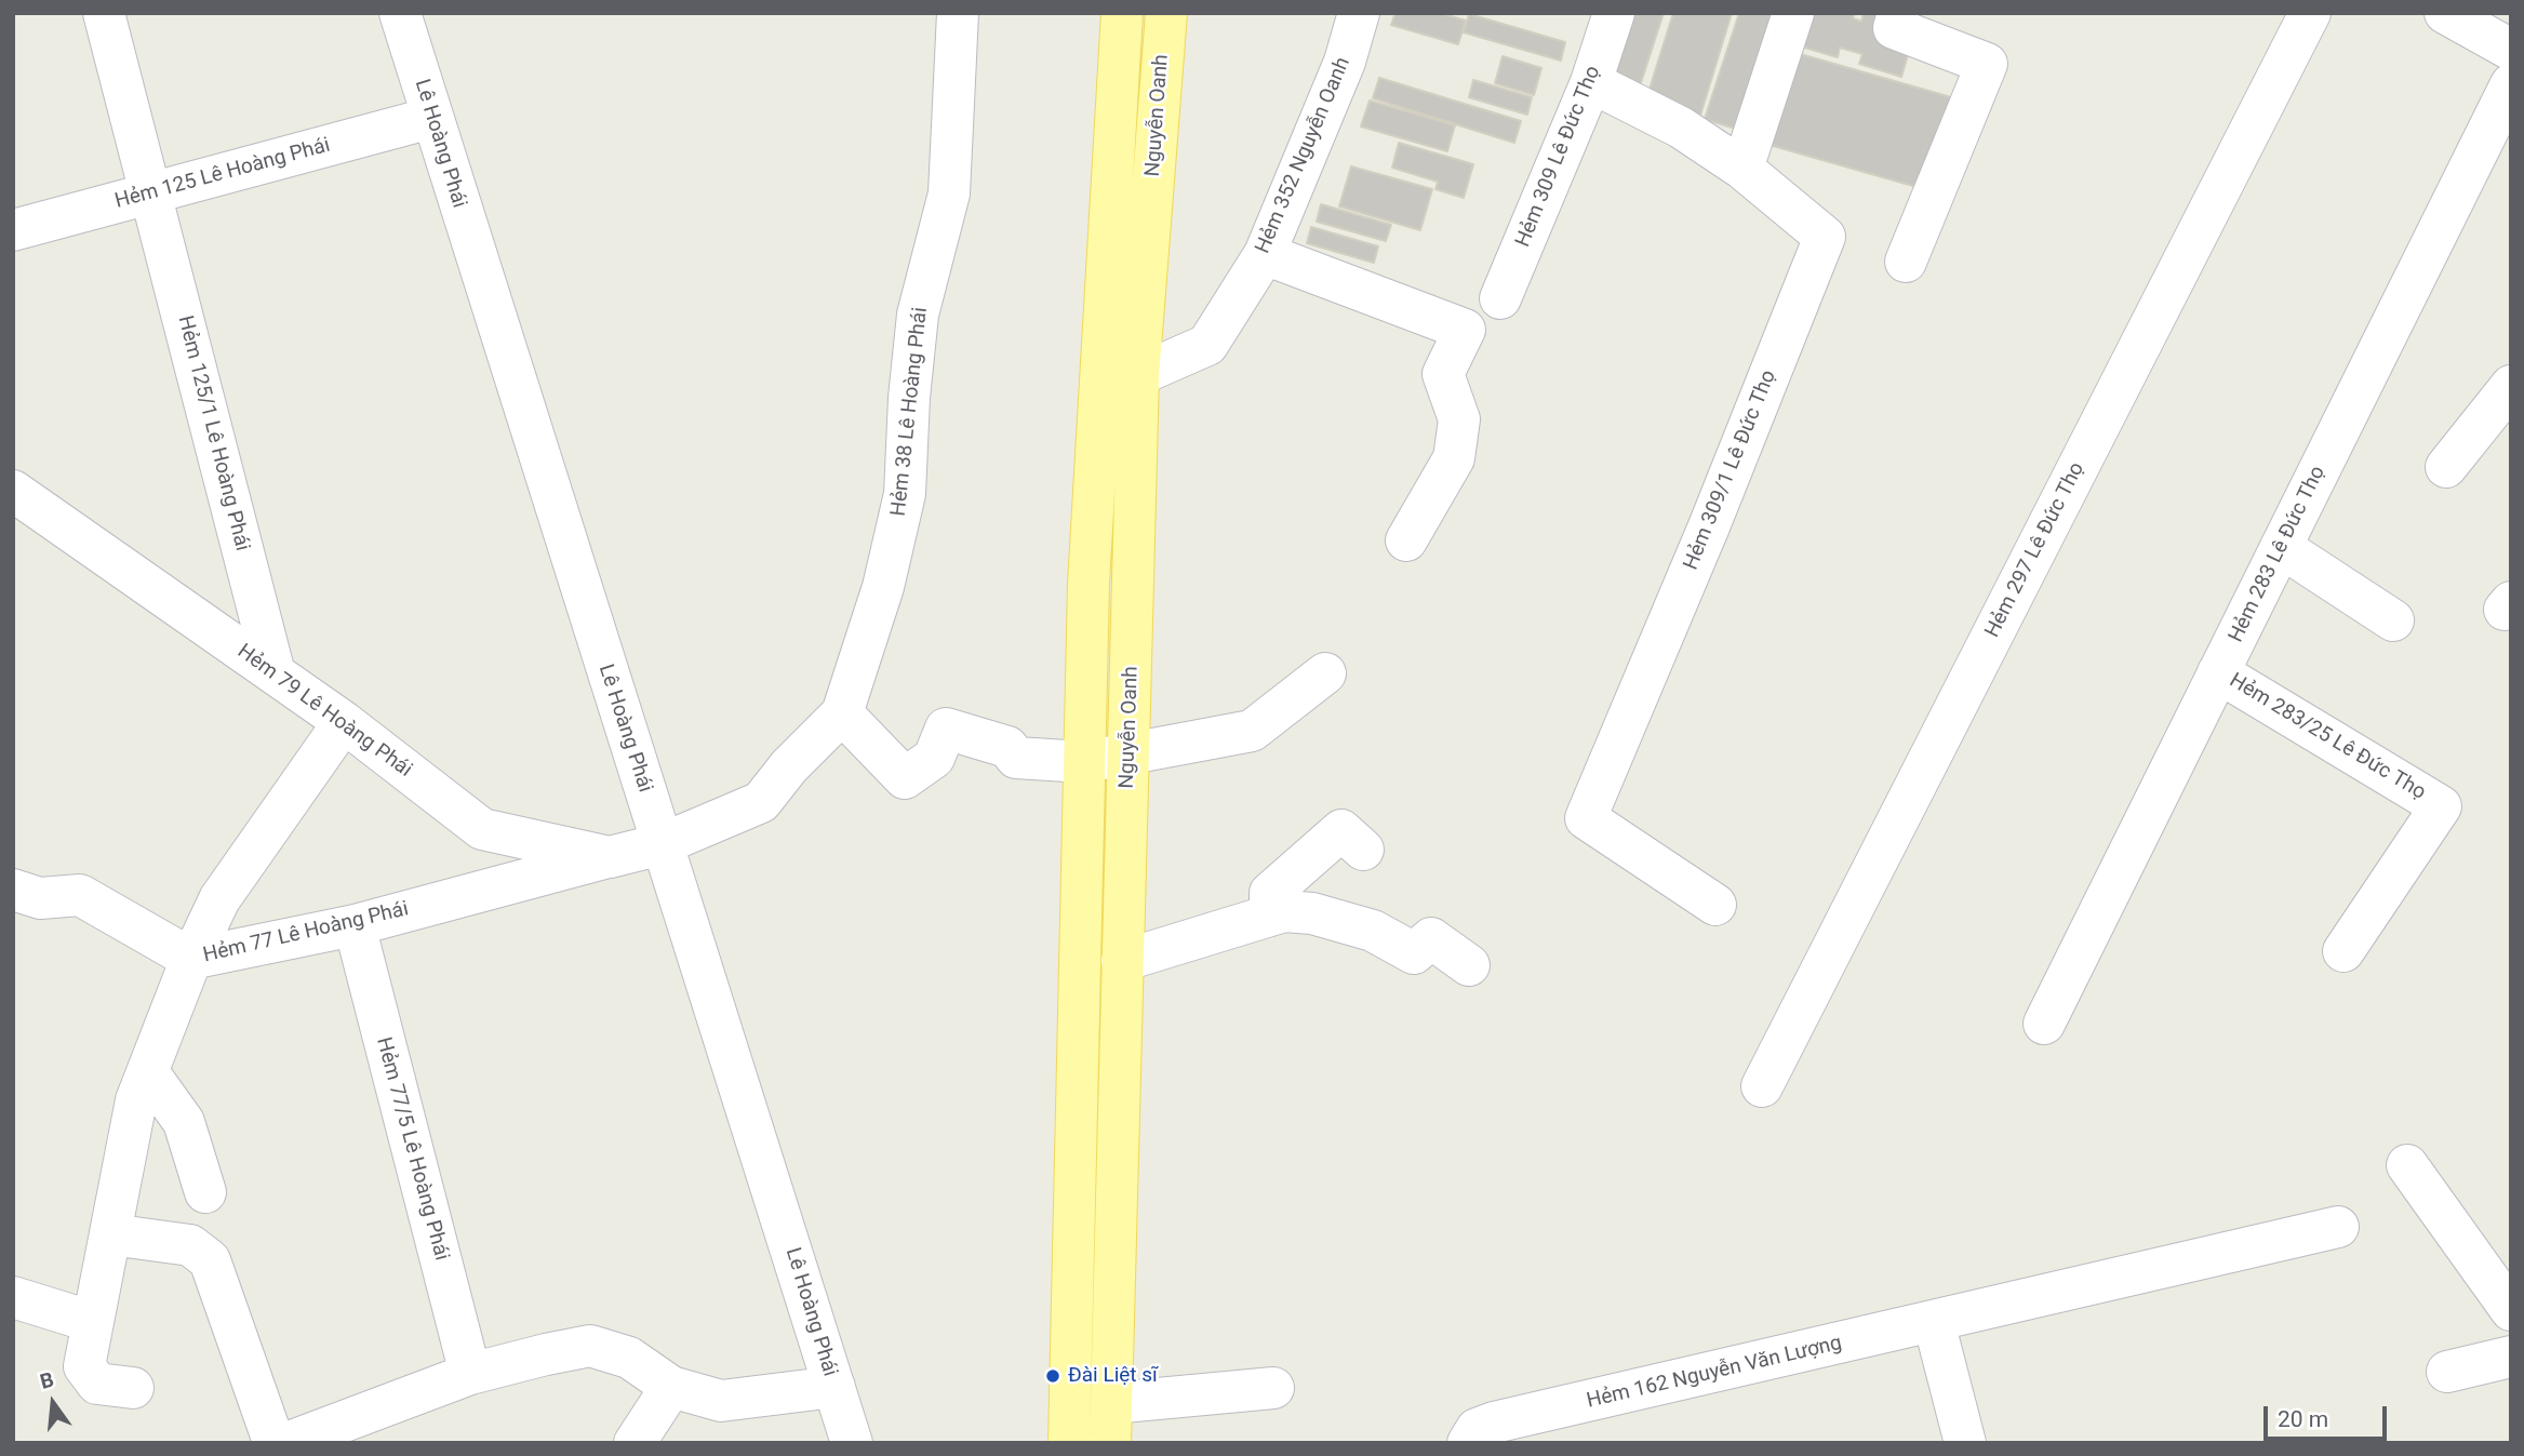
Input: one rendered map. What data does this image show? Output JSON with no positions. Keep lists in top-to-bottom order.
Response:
{
  "streets": {
    "main road": ["Nguyễn Oanh"],
    "street": [
      "Lê Hoàng Phái",
      "Hẻm 352 Nguyễn Oanh",
      "Hẻm 309 Lê Đức Thọ",
      "Hẻm 125 Lê Hoàng Phái",
      "Hẻm 38 Lê Hoàng Phái",
      "Hẻm 125/1 Lê Hoàng Phái",
      "Hẻm 309/1 Lê Đức Thọ",
      "Hẻm 297 Lê Đức Thọ",
      "Hẻm 283 Lê Đức Thọ",
      "Hẻm 79 Lê Hoàng Phái",
      "Hẻm 283/25 Lê Đức Thọ",
      "Hẻm 77 Lê Hoàng Phái",
      "Hẻm 77/5 Lê Hoàng Phái",
      "Hẻm 162 Nguyễn Văn Lượng"
    ]
  },
  "crossings": [
    ["Nguyễn Oanh", "Hẻm 352 Nguyễn Oanh"],
    ["Lê Hoàng Phái", "Hẻm 125 Lê Hoàng Phái"],
    ["Lê Hoàng Phái", "Hẻm 38 Lê Hoàng Phái"],
    ["Lê Hoàng Phái", "Hẻm 79 Lê Hoàng Phái"],
    ["Hẻm 309 Lê Đức Thọ", "Hẻm 309/1 Lê Đức Thọ"],
    ["Hẻm 125 Lê Hoàng Phái", "Hẻm 125/1 Lê Hoàng Phái"],
    ["Hẻm 38 Lê Hoàng Phái", "Hẻm 79 Lê Hoàng Phái"],
    ["Hẻm 125/1 Lê Hoàng Phái", "Hẻm 79 Lê Hoàng Phái"],
    ["Hẻm 283 Lê Đức Thọ", "Hẻm 283/25 Lê Đức Thọ"],
    ["Hẻm 79 Lê Hoàng Phái", "Hẻm 77 Lê Hoàng Phái"],
    ["Hẻm 77 Lê Hoàng Phái", "Hẻm 77/5 Lê Hoàng Phái"]
  ],
  "places": ["Đài Liệt sĩ"],
  "scale_bar": "20 m",
  "north": "top"
}
